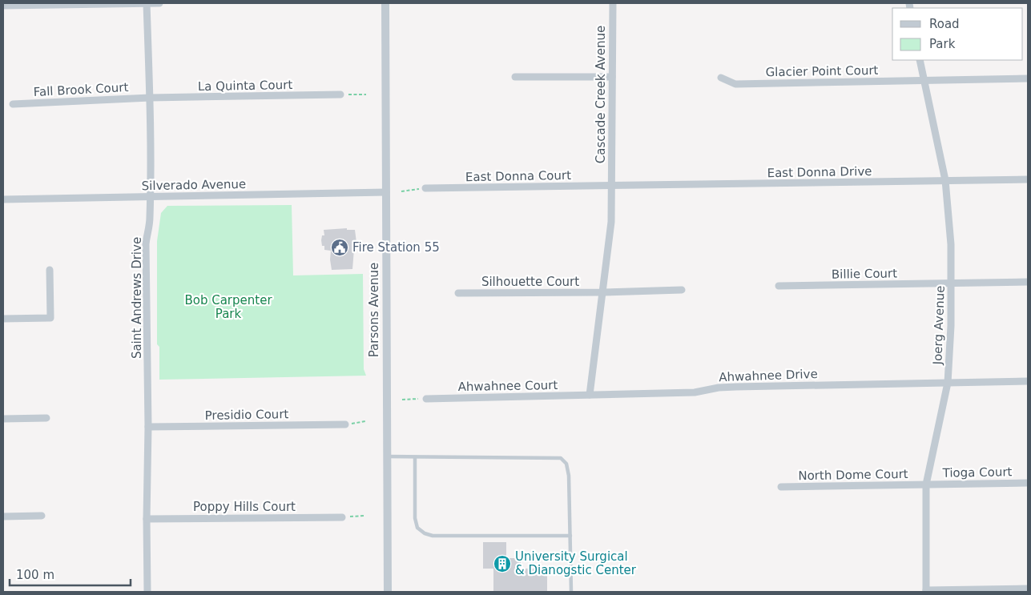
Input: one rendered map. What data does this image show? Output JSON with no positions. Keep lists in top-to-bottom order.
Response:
{
  "streets": {
    "street": [
      "Glacier Point Court",
      "La Quinta Court",
      "Fall Brook Court",
      "Cascade Creek Avenue",
      "East Donna Drive",
      "East Donna Court",
      "Silverado Avenue",
      "Billie Court",
      "Silhouette Court",
      "Saint Andrews Drive",
      "Parsons Avenue",
      "Joerg Avenue",
      "Ahwahnee Drive",
      "Ahwahnee Court",
      "Presidio Court",
      "Tioga Court",
      "North Dome Court",
      "Poppy Hills Court"
    ]
  },
  "crossings": [
    ["Glacier Point Court", "Joerg Avenue"],
    ["La Quinta Court", "Fall Brook Court"],
    ["La Quinta Court", "Saint Andrews Drive"],
    ["Fall Brook Court", "Saint Andrews Drive"],
    ["Cascade Creek Avenue", "East Donna Drive"],
    ["Cascade Creek Avenue", "East Donna Court"],
    ["Cascade Creek Avenue", "Silhouette Court"],
    ["Cascade Creek Avenue", "Ahwahnee Drive"],
    ["Cascade Creek Avenue", "Ahwahnee Court"],
    ["East Donna Drive", "East Donna Court"],
    ["East Donna Drive", "Joerg Avenue"],
    ["Silverado Avenue", "Saint Andrews Drive"],
    ["Silverado Avenue", "Parsons Avenue"],
    ["Billie Court", "Joerg Avenue"],
    ["Saint Andrews Drive", "Presidio Court"],
    ["Saint Andrews Drive", "Poppy Hills Court"],
    ["Joerg Avenue", "Ahwahnee Drive"],
    ["Joerg Avenue", "Tioga Court"],
    ["Joerg Avenue", "North Dome Court"],
    ["Ahwahnee Drive", "Ahwahnee Court"],
    ["Tioga Court", "North Dome Court"]
  ],
  "parks": ["Bob Carpenter Park"],
  "places": {
    "public building": ["Fire Station 55"],
    "building": ["University Surgical & Dianogstic Center"]
  },
  "legend": ["Road", "Park"],
  "scale_bar": "100 m"
}
